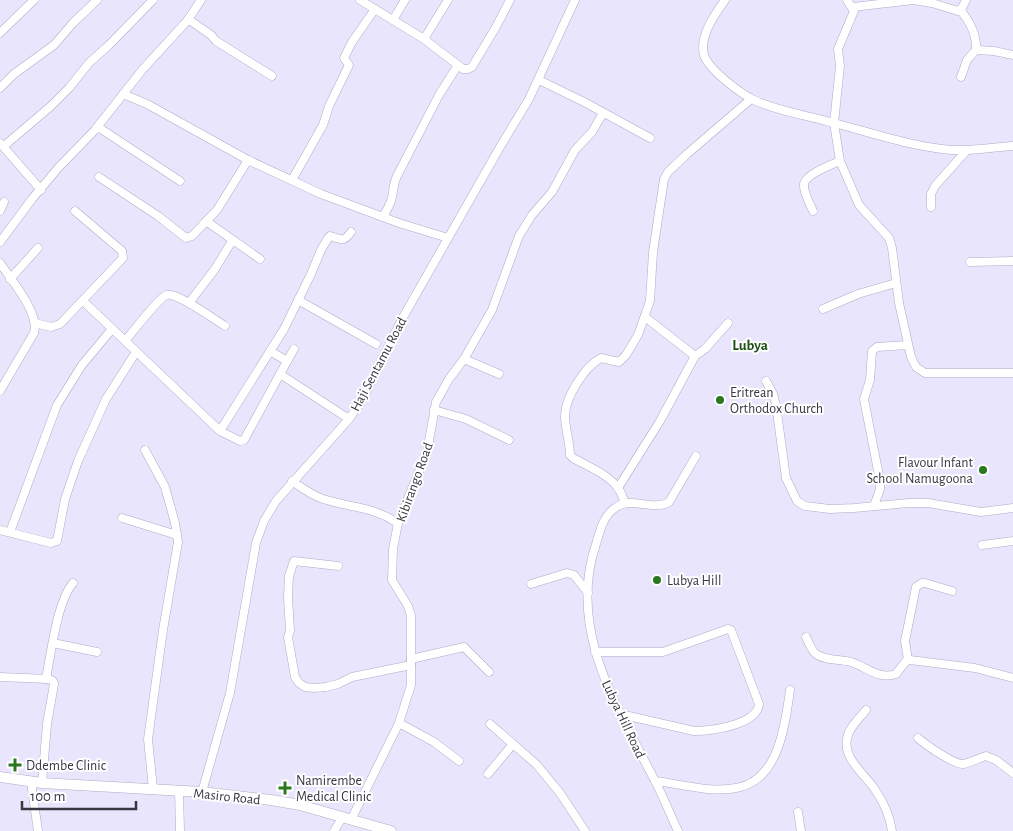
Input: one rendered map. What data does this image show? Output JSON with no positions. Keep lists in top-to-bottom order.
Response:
{
  "streets": {
    "main road": ["Masiro Road"],
    "street": ["Haji Sentamu Road", "Kibirango Road", "Lubya Hill Road"]
  },
  "crossings": [
    ["Haji Sentamu Road", "Masiro Road"],
    ["Kibirango Road", "Masiro Road"]
  ],
  "districts": ["Lubya"],
  "places": {
    "other": ["Eritrean Orthodox Church", "Flavour Infant School Namugoona", "Lubya Hill"],
    "health": ["Ddembe Clinic", "Namirembe Medical Clinic"]
  },
  "scale_bar": "100 m"
}
